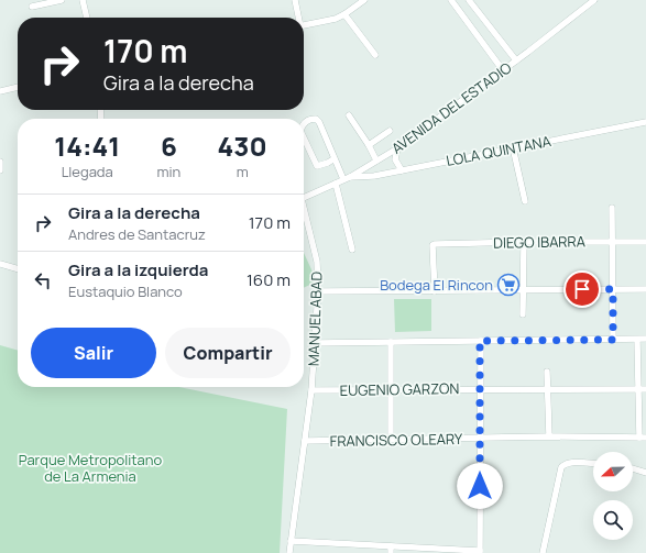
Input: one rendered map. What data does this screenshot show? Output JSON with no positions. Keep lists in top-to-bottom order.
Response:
{
  "streets": {
    "street": [
      "AVENIDA DEL ESTADIO",
      "LOLA QUINTANA",
      "DIEGO IBARRA",
      "MANUEL ABAD",
      "EUGENIO GARZON",
      "FRANCISCO OLEARY"
    ]
  },
  "crossings": [
    ["AVENIDA DEL ESTADIO", "LOLA QUINTANA"],
    ["MANUEL ABAD", "EUGENIO GARZON"],
    ["MANUEL ABAD", "FRANCISCO OLEARY"]
  ],
  "parks": ["Parque Metropolitano de La Armenia"],
  "places": {
    "supermarket": ["Bodega El Rincon"]
  },
  "north": "left",
  "page": {
    "turn": ["170 m", "Gira a la derecha"],
    "eta": [
      "14:41",
      "Llegada",
      "6",
      "min",
      "430",
      "m"
    ],
    "list": [
      {
        "name": "Gira a la derecha",
        "note": "Andres de Santacruz",
        "value": "170 m"
      },
      {
        "name": "Gira a la izquierda",
        "note": "Eustaquio Blanco",
        "value": "160 m"
      }
    ],
    "buttons": ["Salir", "Compartir"]
  }
}
